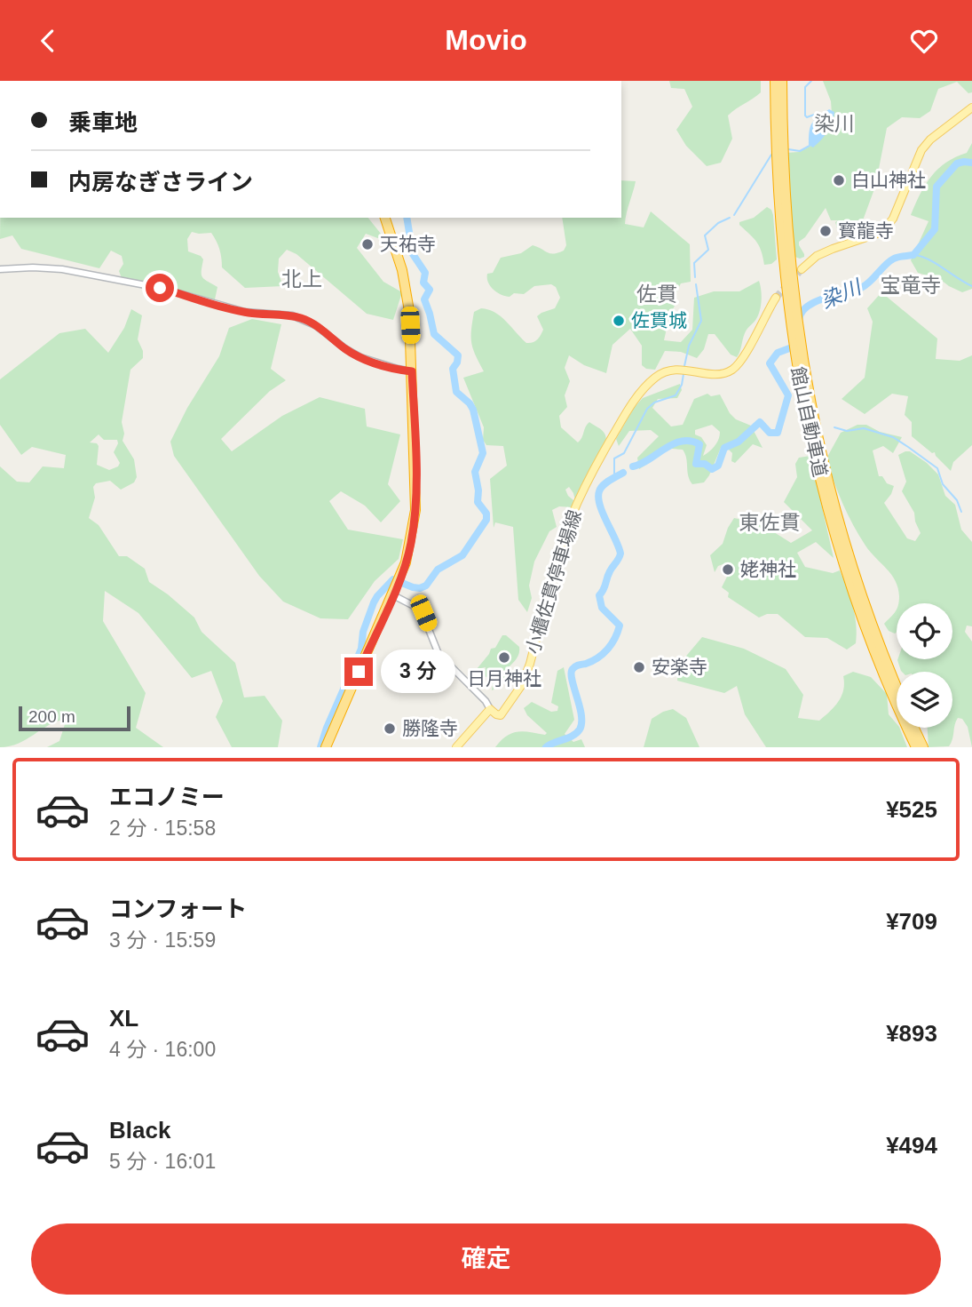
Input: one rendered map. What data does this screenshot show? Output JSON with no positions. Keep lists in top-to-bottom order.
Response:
{
  "streets": {
    "highway": ["館山自動車道"],
    "main road": ["小櫃佐貫停車場線"]
  },
  "districts": [
    "染川",
    "北上",
    "宝竜寺",
    "佐貫",
    "東佐貫"
  ],
  "water": ["染川"],
  "places": [
    "白山神社",
    "寳龍寺",
    "天祐寺",
    "佐貫城",
    "姥神社",
    "日月神社",
    "安楽寺",
    "勝隆寺"
  ],
  "scale_bar": "200 m",
  "page": {
    "header": "Movio",
    "banner": ["乗車地", "内房なぎさライン"],
    "bubble": "3 分",
    "scale": "200 m",
    "list": [
      {
        "name": "エコノミー",
        "note": "2 分 · 15:58",
        "value": "¥525"
      },
      {
        "name": "コンフォート",
        "note": "3 分 · 15:59",
        "value": "¥709"
      },
      {
        "name": "XL",
        "note": "4 分 · 16:00",
        "value": "¥893"
      },
      {
        "name": "Black",
        "note": "5 分 · 16:01",
        "value": "¥494"
      }
    ],
    "buttons": "確定"
  }
}
